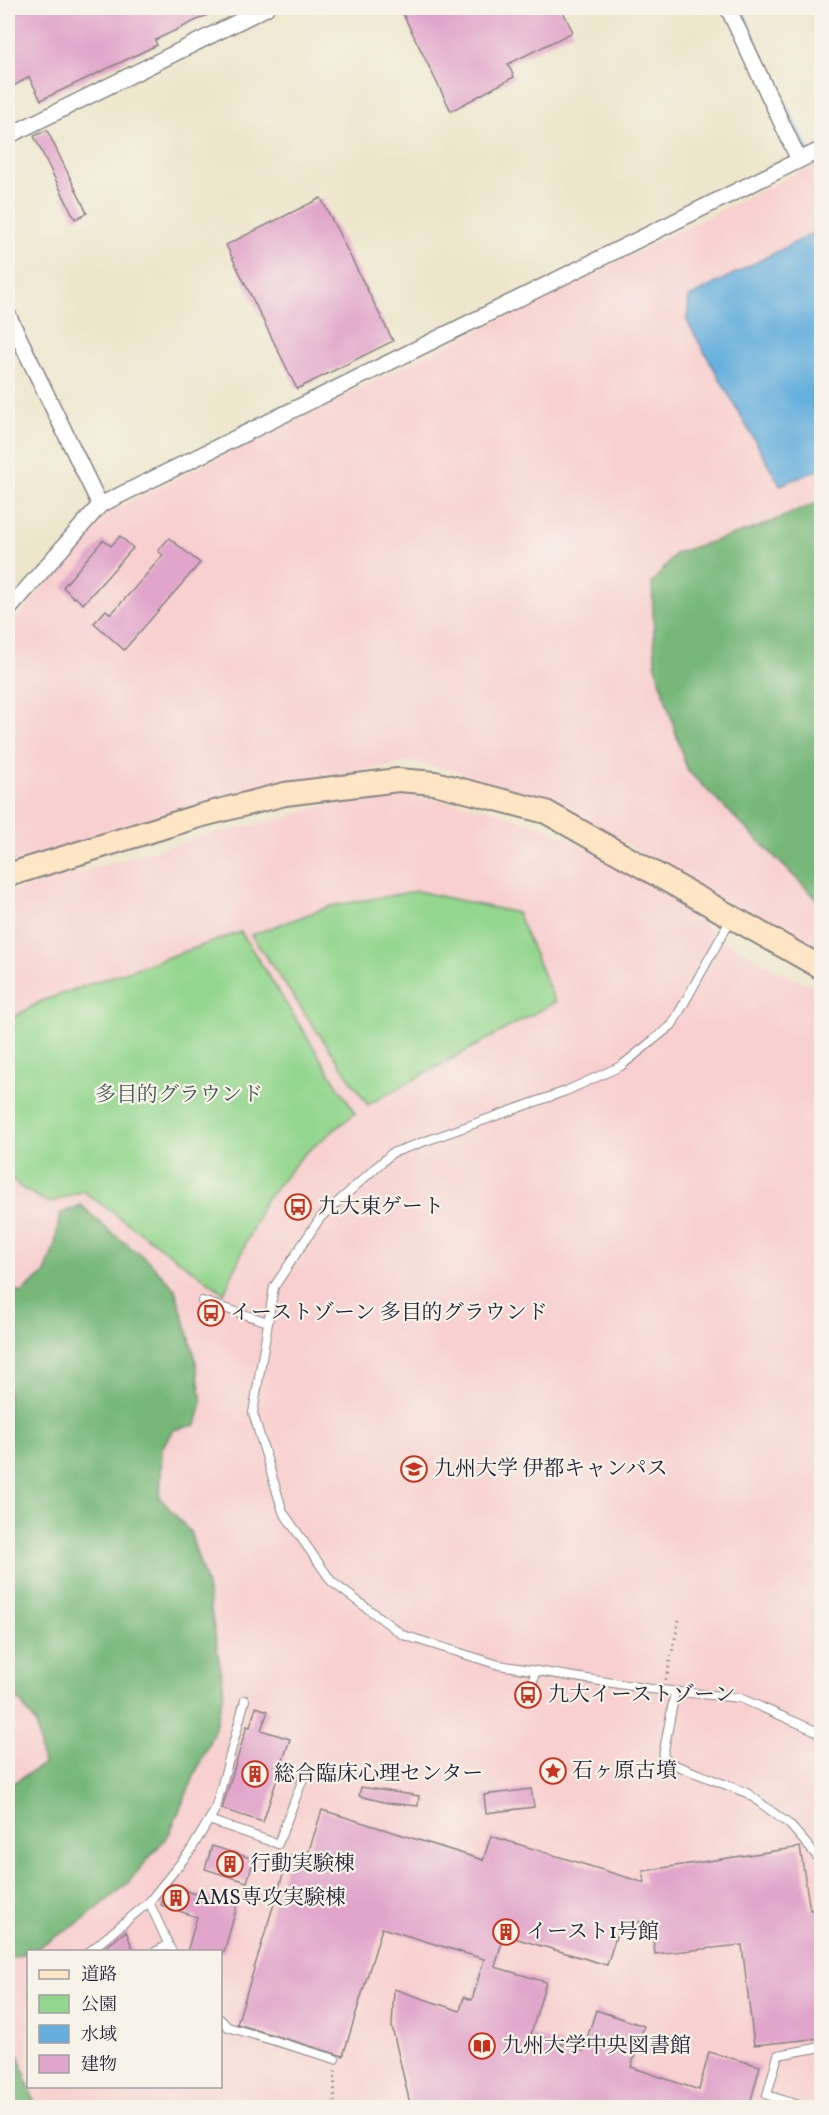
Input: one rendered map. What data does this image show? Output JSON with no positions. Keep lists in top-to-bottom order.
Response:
{
  "parks": ["多目的グラウンド"],
  "places": {
    "bus stop": ["九大東ゲート", "イーストゾーン 多目的グラウンド", "九大イーストゾーン"],
    "school or university": ["九州大学 伊都キャンパス"],
    "place": ["石ヶ原古墳"],
    "building": [
      "総合臨床心理センター",
      "行動実験棟",
      "AMS専攻実験棟",
      "イースト1号館"
    ],
    "library": ["九州大学中央図書館"]
  },
  "legend": [
    "道路",
    "公園",
    "水域",
    "建物"
  ]
}
